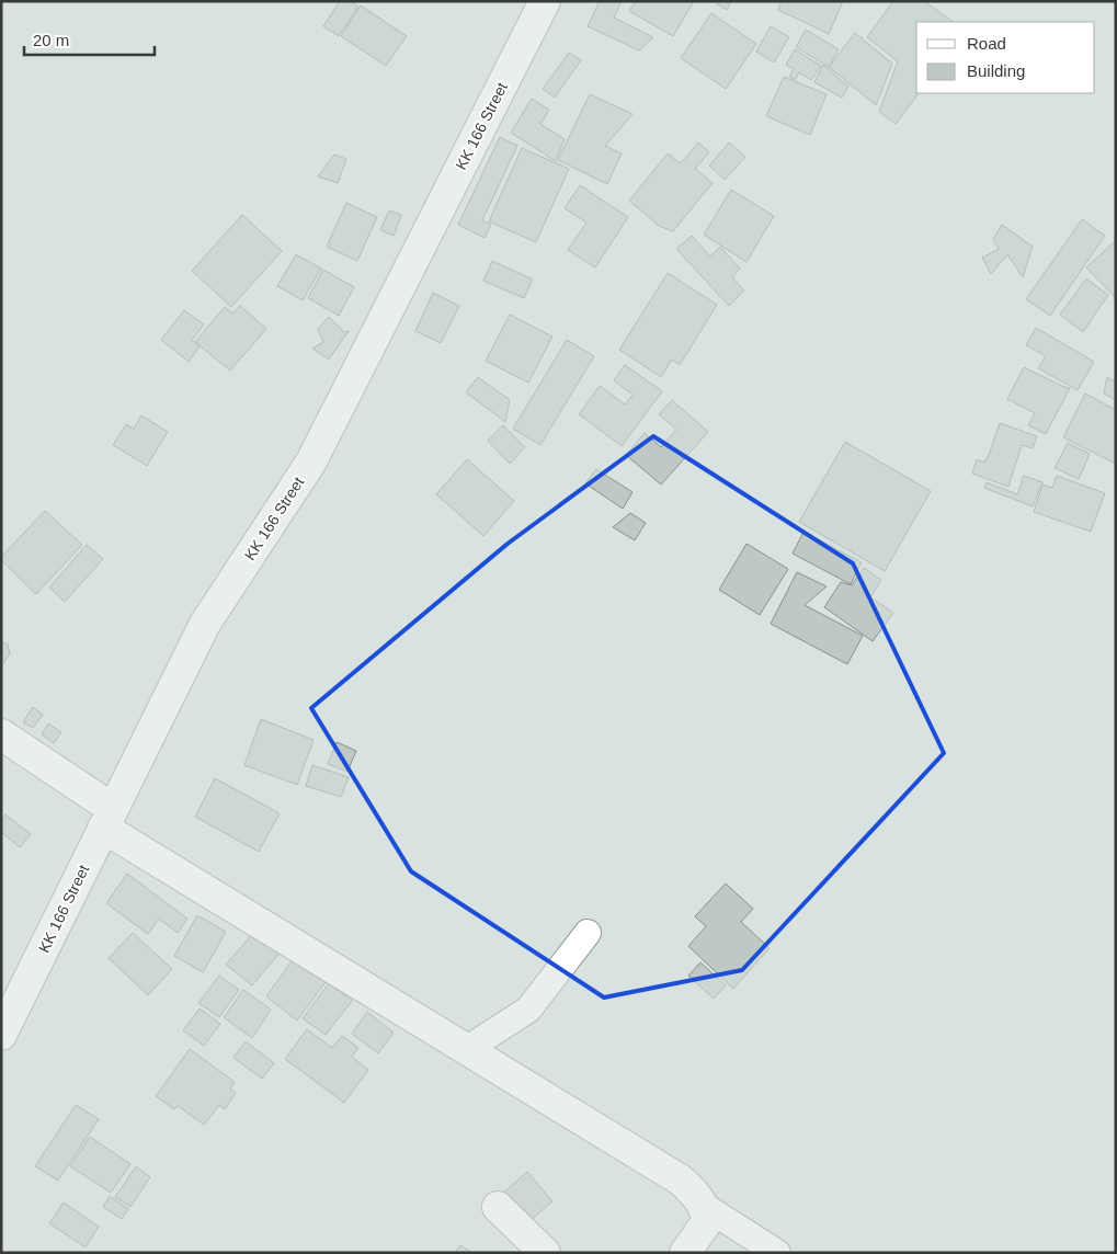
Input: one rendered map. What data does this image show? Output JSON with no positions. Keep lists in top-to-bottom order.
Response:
{
  "streets": {
    "street": ["KK 166 Street"]
  },
  "legend": ["Road", "Building"],
  "scale_bar": "20 m"
}
